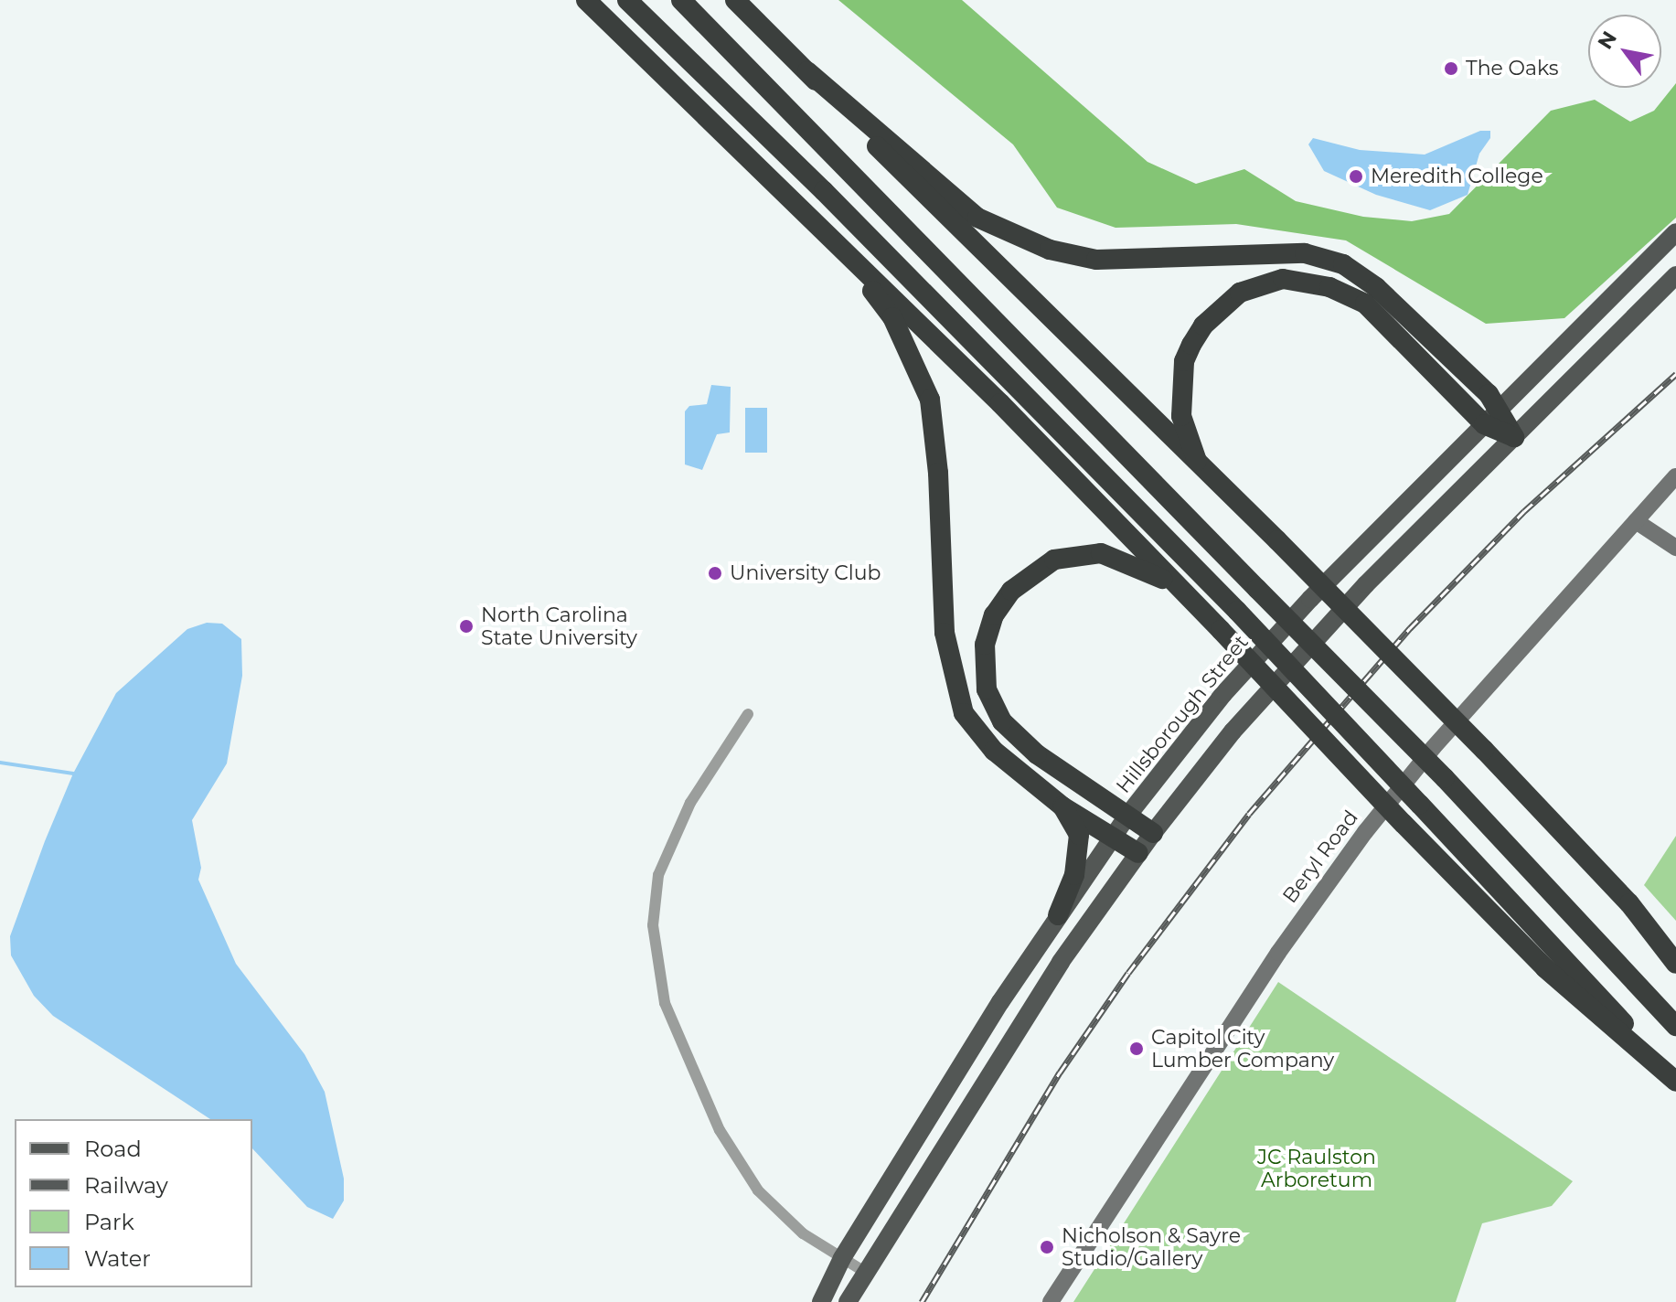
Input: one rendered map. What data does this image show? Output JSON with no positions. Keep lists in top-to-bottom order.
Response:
{
  "streets": {
    "main road": ["Hillsborough Street"],
    "street": ["Beryl Road"]
  },
  "parks": ["JC Raulston Arboretum"],
  "places": [
    "The Oaks",
    "Meredith College",
    "University Club",
    "North Carolina State University",
    "Capitol City Lumber Company",
    "Nicholson & Sayre Studio/Gallery"
  ],
  "legend": [
    "Road",
    "Railway",
    "Park",
    "Water"
  ],
  "north": "top left"
}
